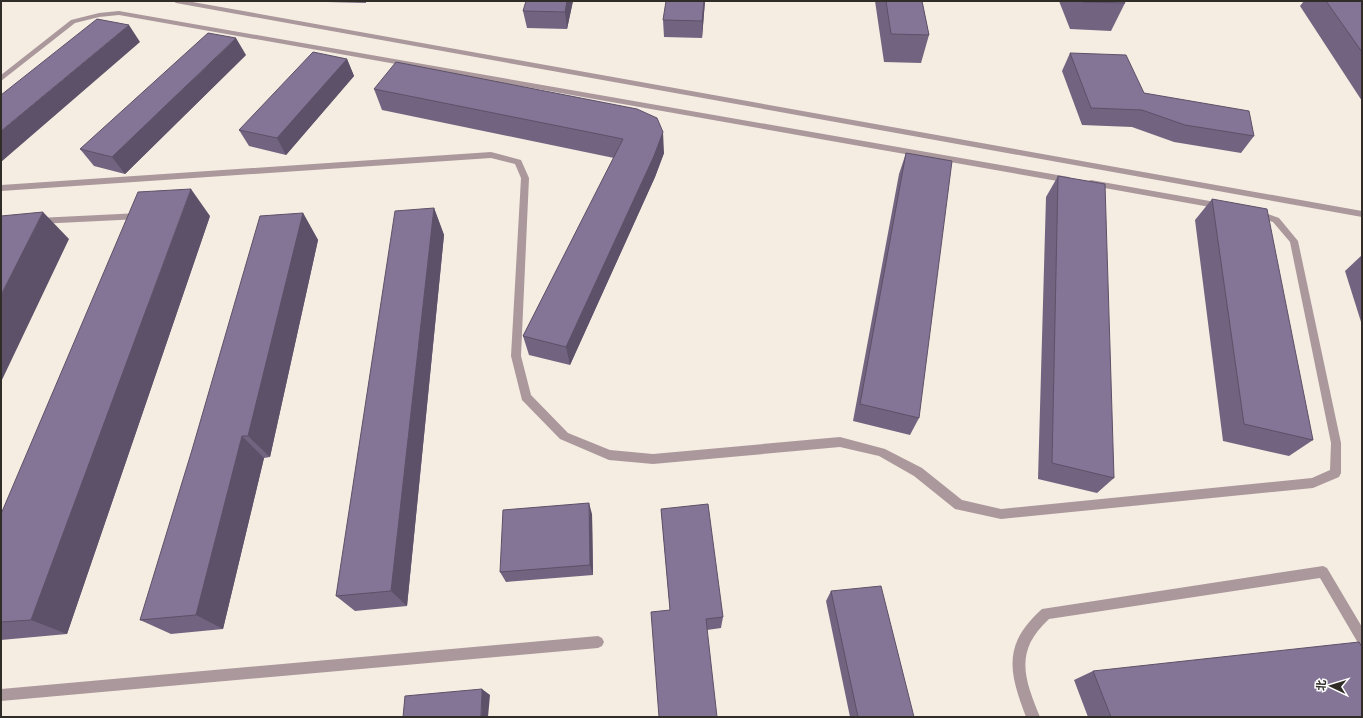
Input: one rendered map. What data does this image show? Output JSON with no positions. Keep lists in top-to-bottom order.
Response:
{
  "north": "left"
}
